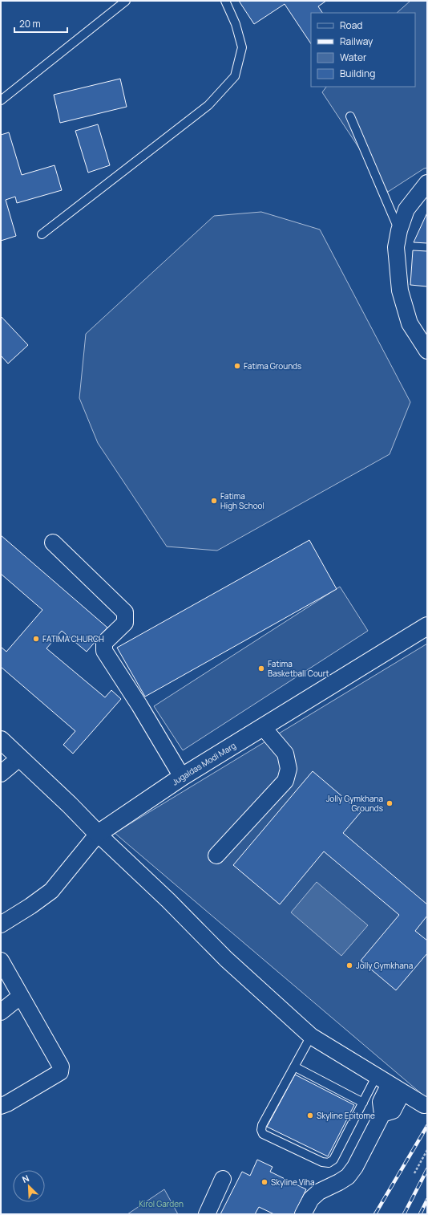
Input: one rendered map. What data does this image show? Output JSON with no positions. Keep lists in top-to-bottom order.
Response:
{
  "streets": {
    "street": ["Jugaldas Modi Marg"]
  },
  "parks": ["Kirol Garden"],
  "places": [
    "Fatima Grounds",
    "Fatima High School",
    "FATIMA CHURCH",
    "Fatima Basketball Court",
    "Jolly Gymkhana Grounds",
    "Jolly Gymkhana",
    "Skyline Epitome",
    "Skyline Viha"
  ],
  "legend": [
    "Road",
    "Railway",
    "Water",
    "Building"
  ],
  "scale_bar": "20 m",
  "north": "top left"
}
